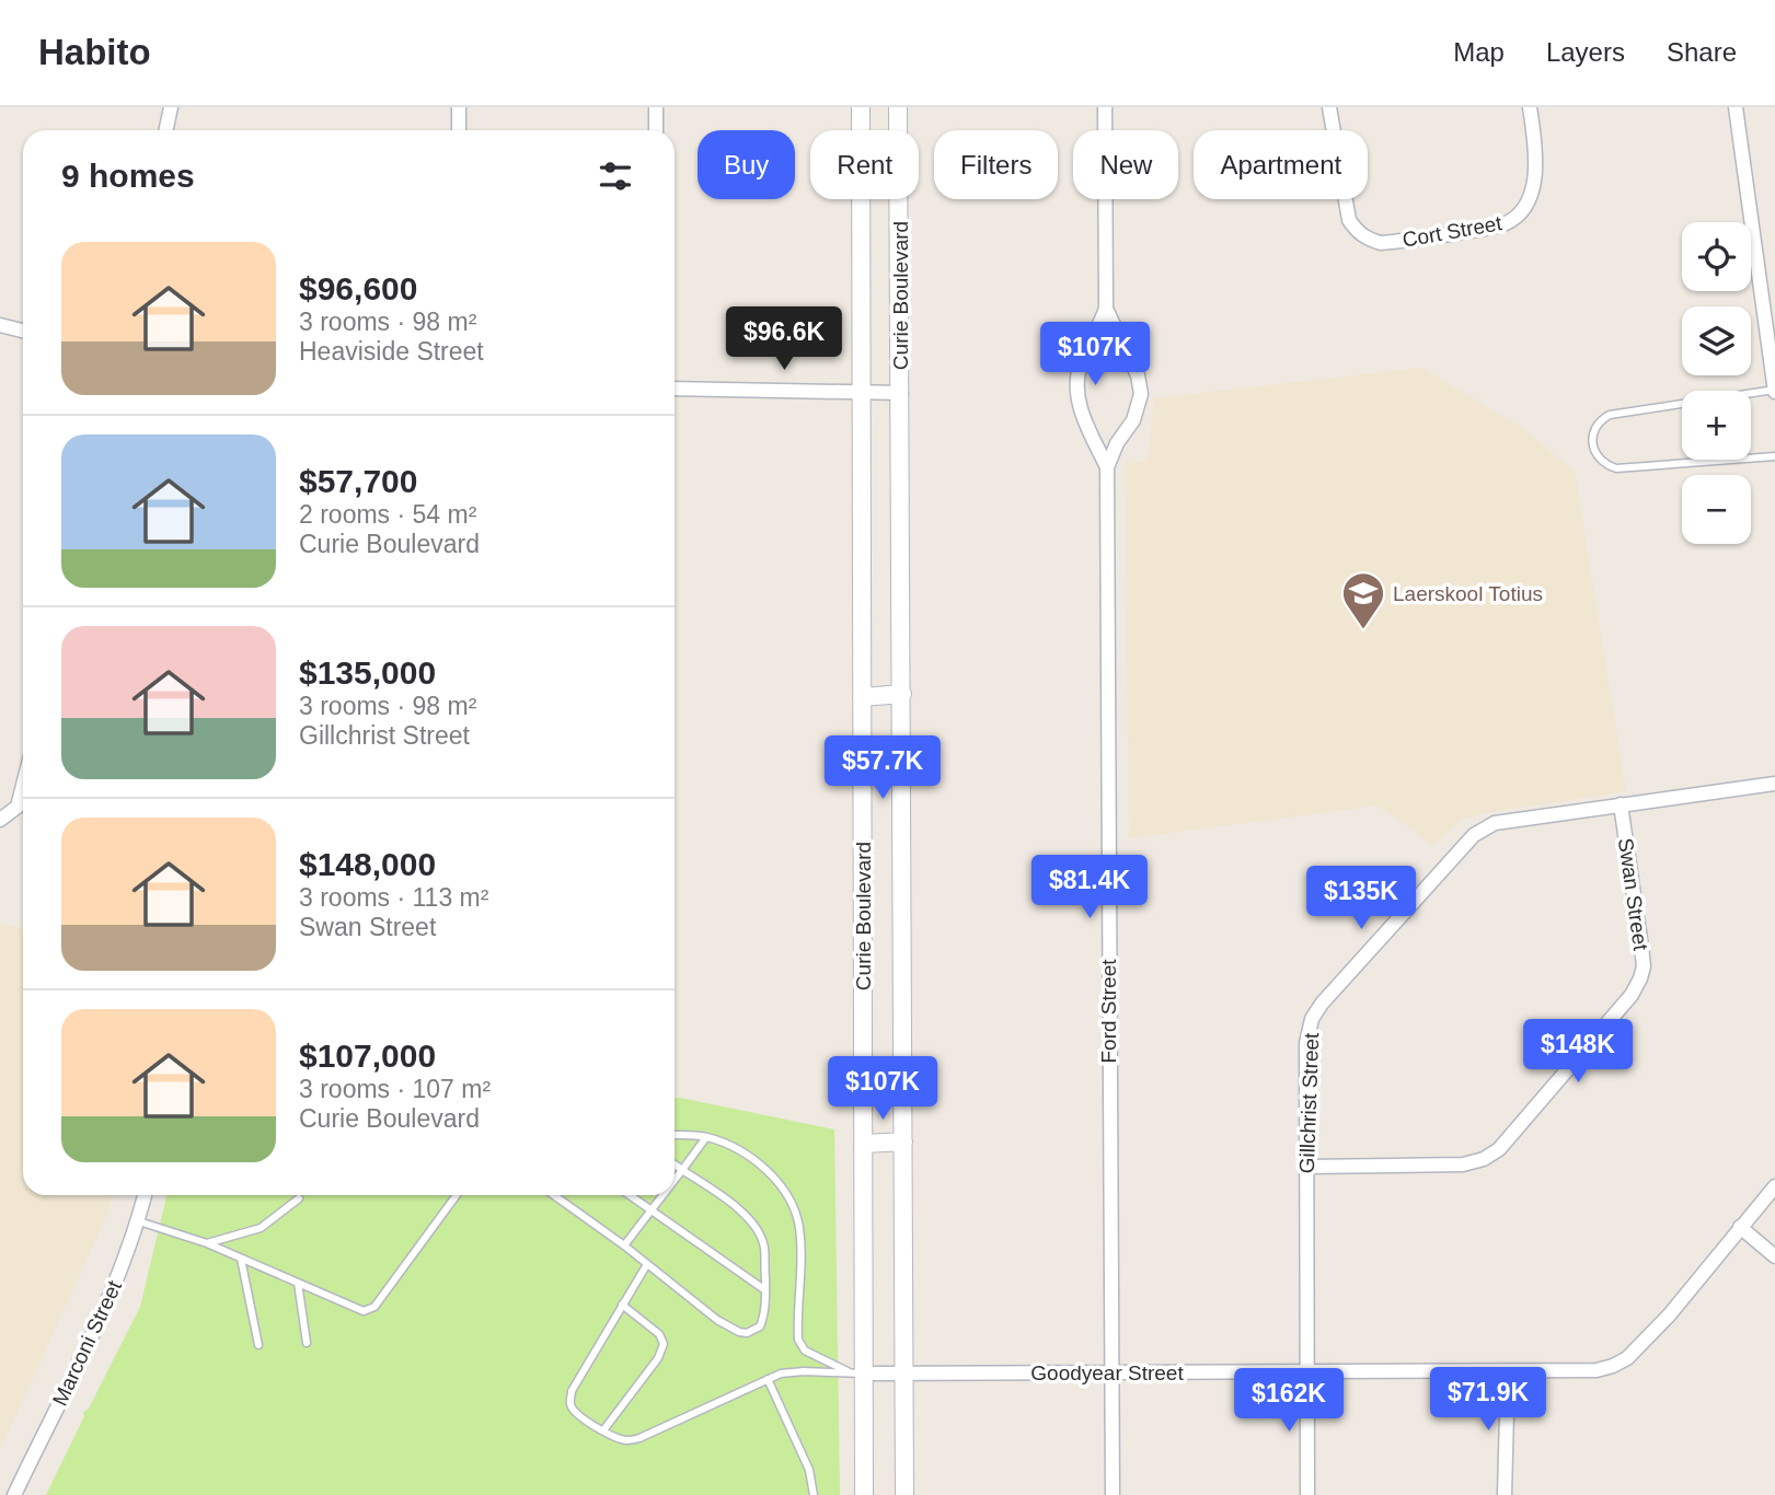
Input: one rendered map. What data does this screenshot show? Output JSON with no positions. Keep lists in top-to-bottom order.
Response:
{
  "streets": {
    "street": [
      "Cort Street",
      "Curie Boulevard",
      "Swan Street",
      "Ford Street",
      "Gillchrist Street",
      "Marconi Street",
      "Goodyear Street"
    ]
  },
  "crossings": [
    ["Curie Boulevard", "Goodyear Street"],
    ["Swan Street", "Gillchrist Street"],
    ["Ford Street", "Goodyear Street"],
    ["Gillchrist Street", "Goodyear Street"]
  ],
  "places": {
    "school or university": ["Laerskool Totius"]
  },
  "page": {
    "header": "Habito",
    "nav": ["Map", "Layers", "Share"],
    "chip": [
      "Buy",
      "Rent",
      "Filters",
      "New",
      "Apartment"
    ],
    "heading": "9 homes",
    "map_buttons": ["+", "−"],
    "list": [
      {
        "name": "$96,600",
        "note": "3 rooms · 98 m² · Heaviside Street"
      },
      {
        "name": "$57,700",
        "note": "2 rooms · 54 m² · Curie Boulevard"
      },
      {
        "name": "$135,000",
        "note": "3 rooms · 98 m² · Gillchrist Street"
      },
      {
        "name": "$148,000",
        "note": "3 rooms · 113 m² · Swan Street"
      },
      {
        "name": "$107,000",
        "note": "3 rooms · 107 m² · Curie Boulevard"
      }
    ],
    "price": [
      "$96.6K",
      "$107K",
      "$57.7K",
      "$81.4K",
      "$135K",
      "$148K",
      "$107K",
      "$71.9K",
      "$162K"
    ]
  }
}
